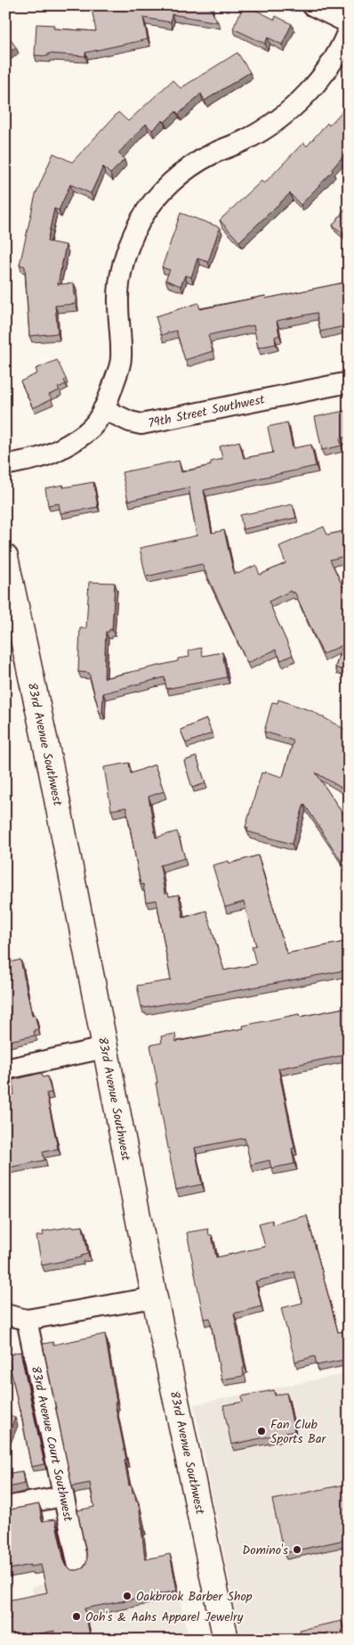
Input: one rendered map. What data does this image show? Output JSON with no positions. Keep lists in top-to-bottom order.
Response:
{
  "streets": {
    "street": ["79th Street Southwest", "83rd Avenue Southwest", "83rd Avenue Court Southwest"]
  },
  "places": [
    "Fan Club Sports Bar",
    "Domino's",
    "Oakbrook Barber Shop",
    "Ooh's & Aahs Apparel Jewelry"
  ]
}
